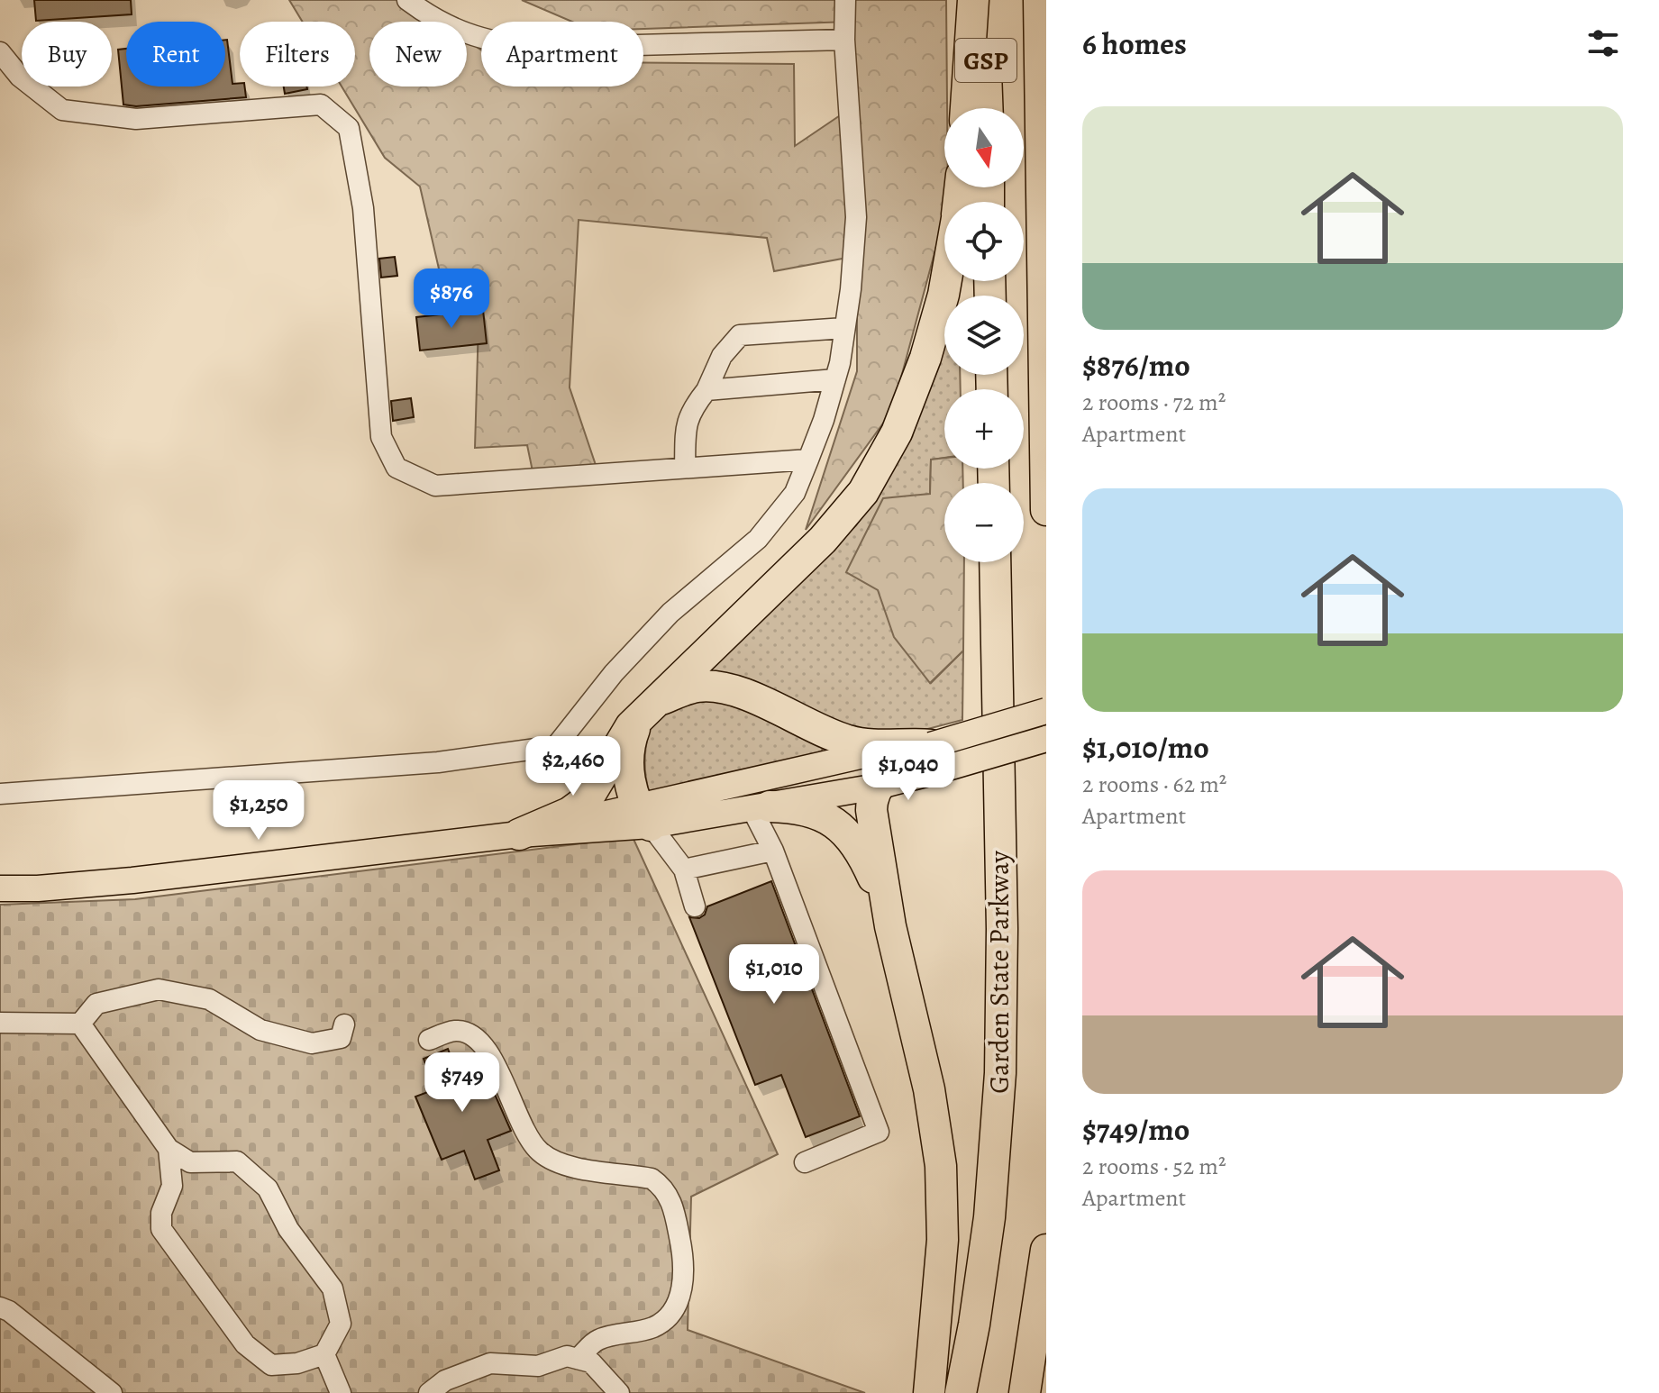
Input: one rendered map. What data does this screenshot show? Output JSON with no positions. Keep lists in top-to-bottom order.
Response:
{
  "streets": {
    "highway": ["GSP", "Garden State Parkway"]
  },
  "north": "bottom",
  "page": {
    "heading": "6 homes",
    "chip": [
      "Buy",
      "Rent",
      "Filters",
      "New",
      "Apartment"
    ],
    "list": [
      {
        "name": "$876/mo",
        "note": "2 rooms · 72 m² · Apartment"
      },
      {
        "name": "$1,010/mo",
        "note": "2 rooms · 62 m² · Apartment"
      },
      {
        "name": "$749/mo",
        "note": "2 rooms · 52 m² · Apartment"
      }
    ],
    "map_buttons": ["+", "−"],
    "price": [
      "$876",
      "$2,460",
      "$1,040",
      "$1,250",
      "$1,010",
      "$749"
    ]
  }
}
